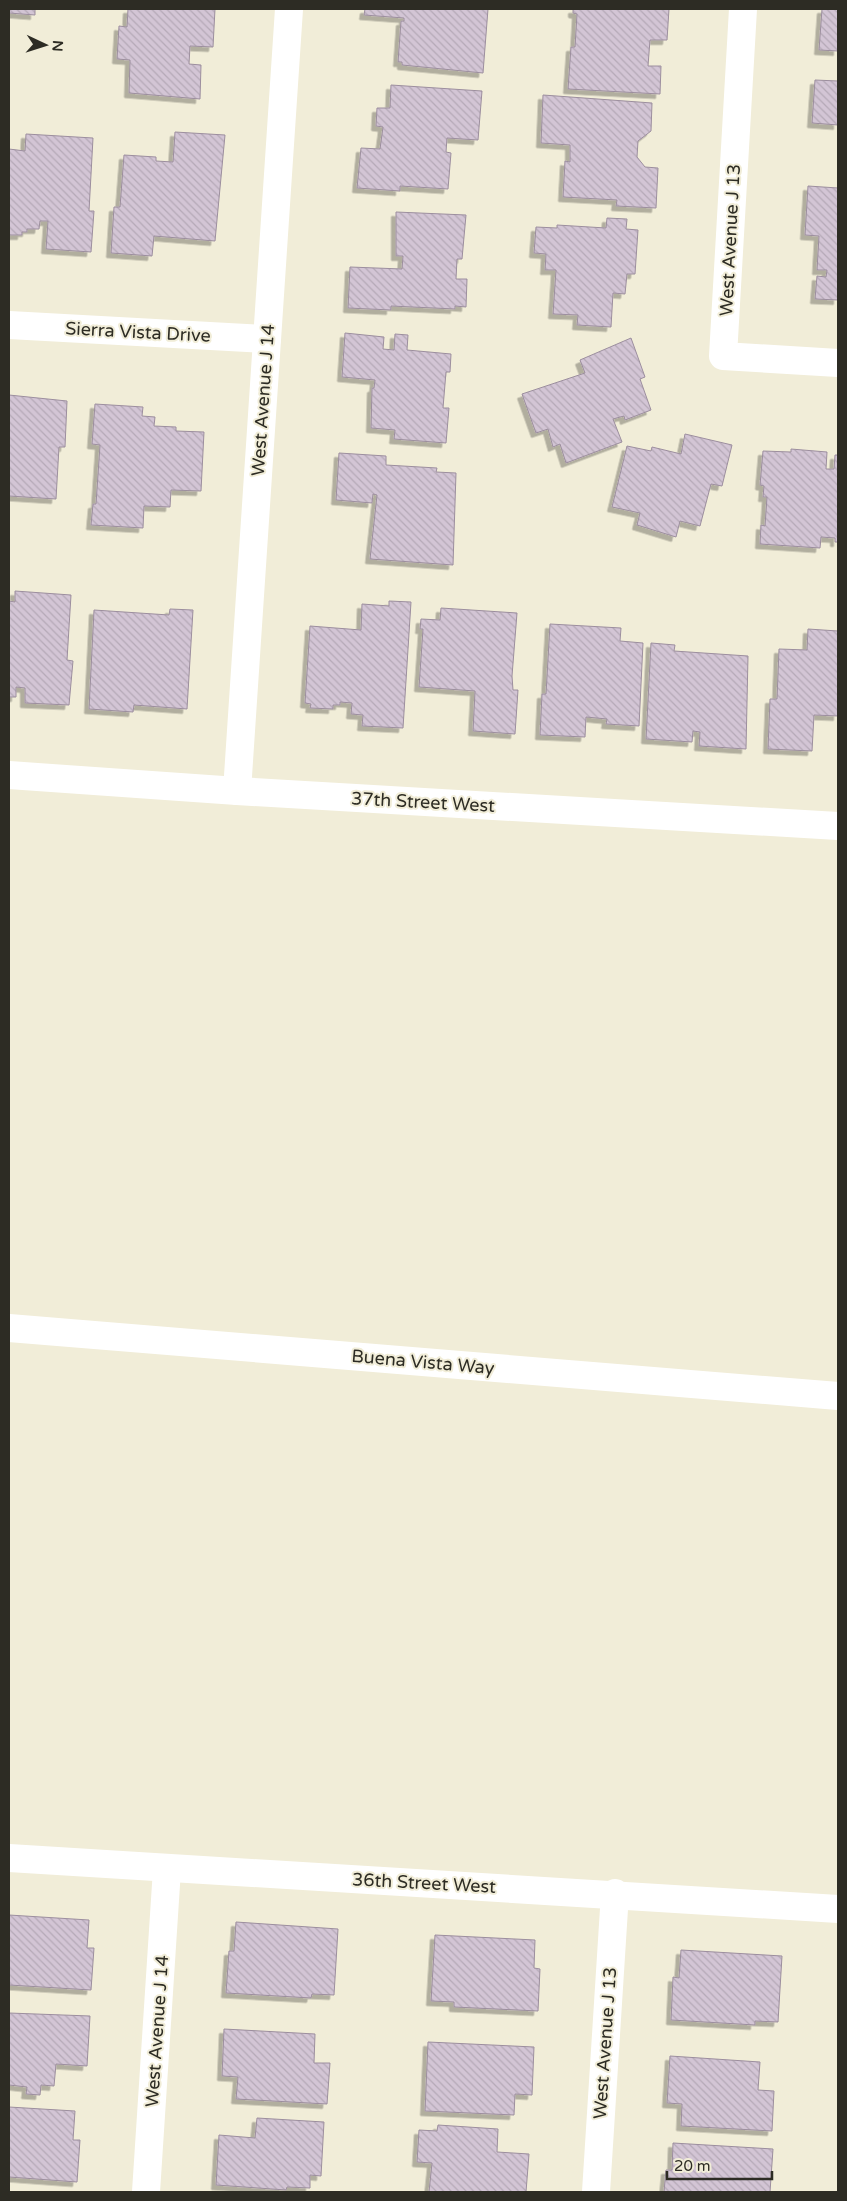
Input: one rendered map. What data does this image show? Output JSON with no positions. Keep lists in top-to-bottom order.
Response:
{
  "streets": {
    "street": [
      "West Avenue J 13",
      "Sierra Vista Drive",
      "West Avenue J 14",
      "37th Street West",
      "Buena Vista Way",
      "36th Street West"
    ]
  },
  "crossings": [
    ["West Avenue J 13", "36th Street West"],
    ["Sierra Vista Drive", "West Avenue J 14"],
    ["West Avenue J 14", "37th Street West"],
    ["West Avenue J 14", "36th Street West"]
  ],
  "scale_bar": "20 m",
  "north": "right"
}
